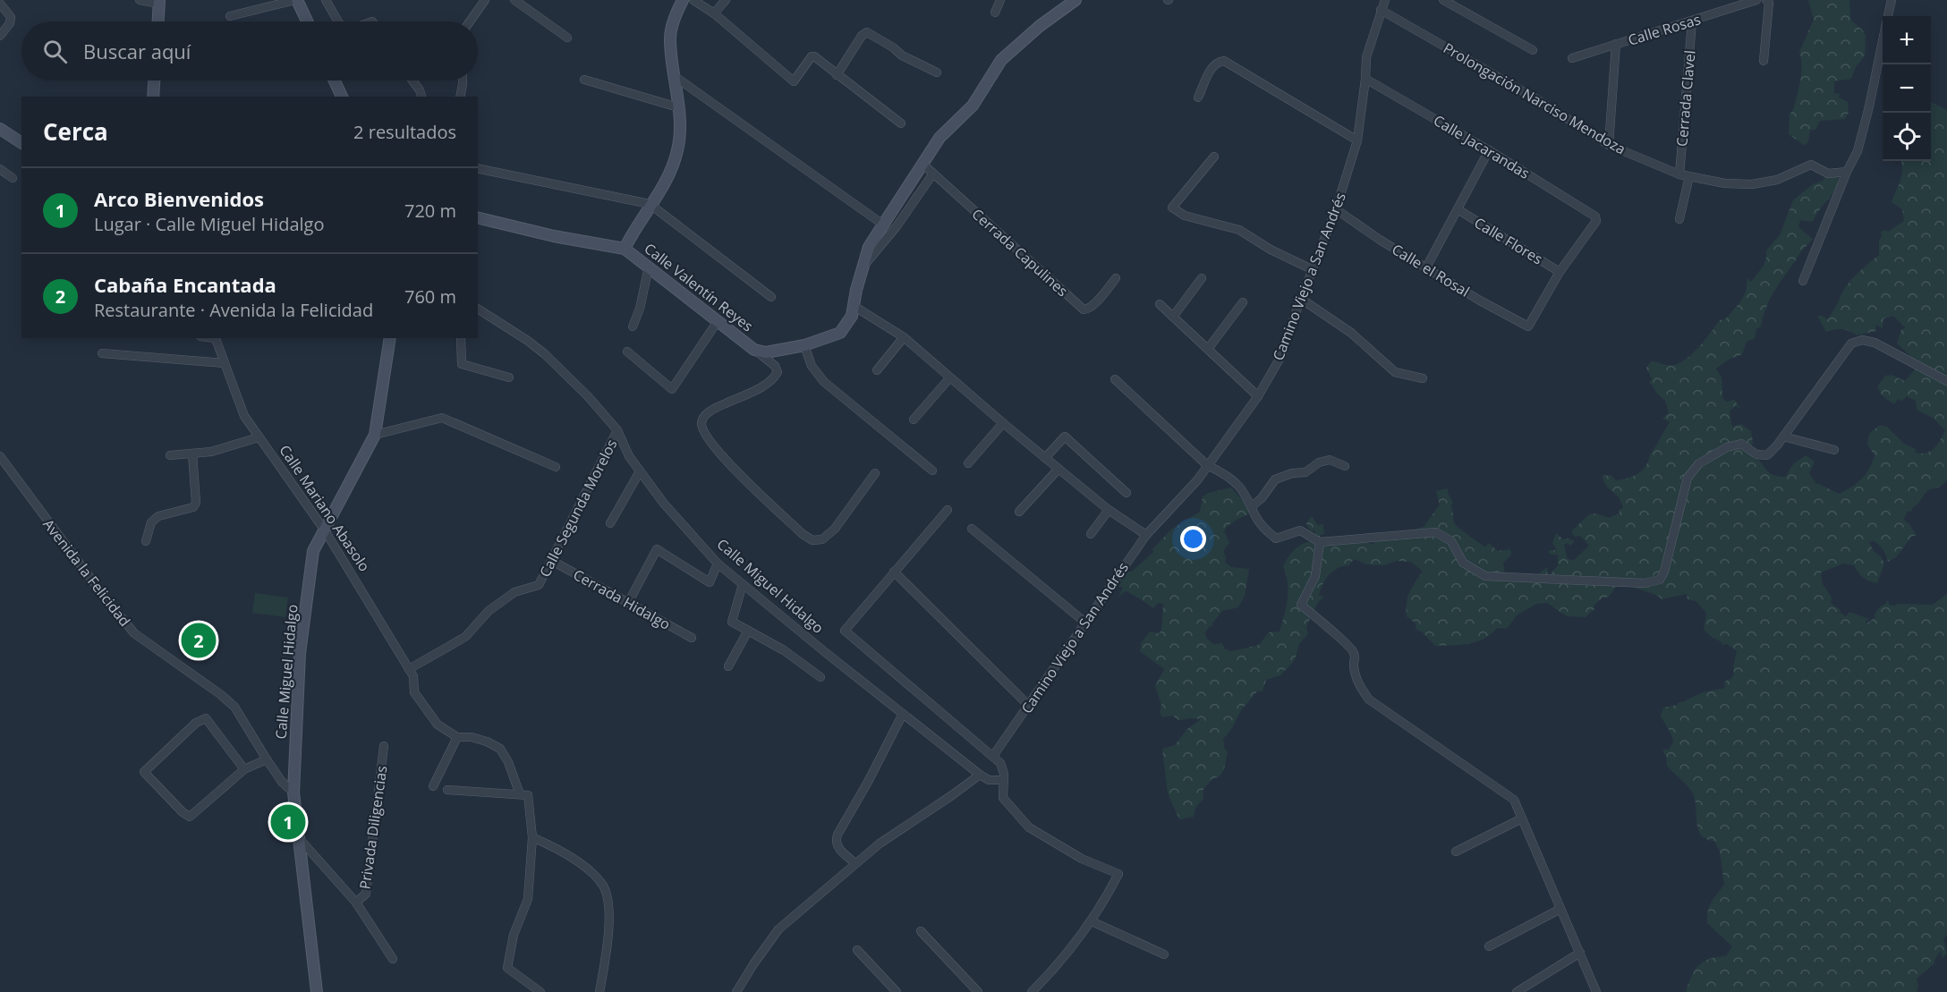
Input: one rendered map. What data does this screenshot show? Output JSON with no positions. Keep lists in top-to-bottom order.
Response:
{
  "streets": {
    "street": [
      "Calle Rosas",
      "Prolongación Narciso Mendoza",
      "Cerrada Clavel",
      "Calle Jacarandas",
      "Calle Flores",
      "Cerrada Capulines",
      "Calle el Rosal",
      "Camino Viejo a San Andrés",
      "Calle Valentín Reyes",
      "Calle Mariano Abasolo",
      "Calle Segunda Morelos",
      "Avenida la Felicidad",
      "Calle Miguel Hidalgo",
      "Cerrada Hidalgo",
      "Privada Diligencias"
    ]
  },
  "crossings": [
    ["Calle Rosas", "Cerrada Clavel"],
    ["Prolongación Narciso Mendoza", "Cerrada Clavel"],
    ["Prolongación Narciso Mendoza", "Camino Viejo a San Andrés"],
    ["Calle Jacarandas", "Calle Flores"],
    ["Calle Jacarandas", "Calle el Rosal"],
    ["Calle Jacarandas", "Camino Viejo a San Andrés"],
    ["Calle Flores", "Calle el Rosal"],
    ["Cerrada Capulines", "Calle Valentín Reyes"],
    ["Calle el Rosal", "Camino Viejo a San Andrés"],
    ["Calle Mariano Abasolo", "Calle Segunda Morelos"],
    ["Calle Mariano Abasolo", "Calle Miguel Hidalgo"],
    ["Calle Segunda Morelos", "Calle Miguel Hidalgo"],
    ["Calle Segunda Morelos", "Cerrada Hidalgo"],
    ["Avenida la Felicidad", "Calle Miguel Hidalgo"]
  ],
  "page": {
    "map_buttons": ["+", "−"],
    "search": "Buscar aquí",
    "heading": ["Cerca", "2 resultados"],
    "list": [
      {
        "mark": "1",
        "name": "Arco Bienvenidos",
        "note": "Lugar · Calle Miguel Hidalgo",
        "value": "720 m"
      },
      {
        "mark": "2",
        "name": "Cabaña Encantada",
        "note": "Restaurante · Avenida la Felicidad",
        "value": "760 m"
      }
    ],
    "pins": ["2", "1"]
  }
}
